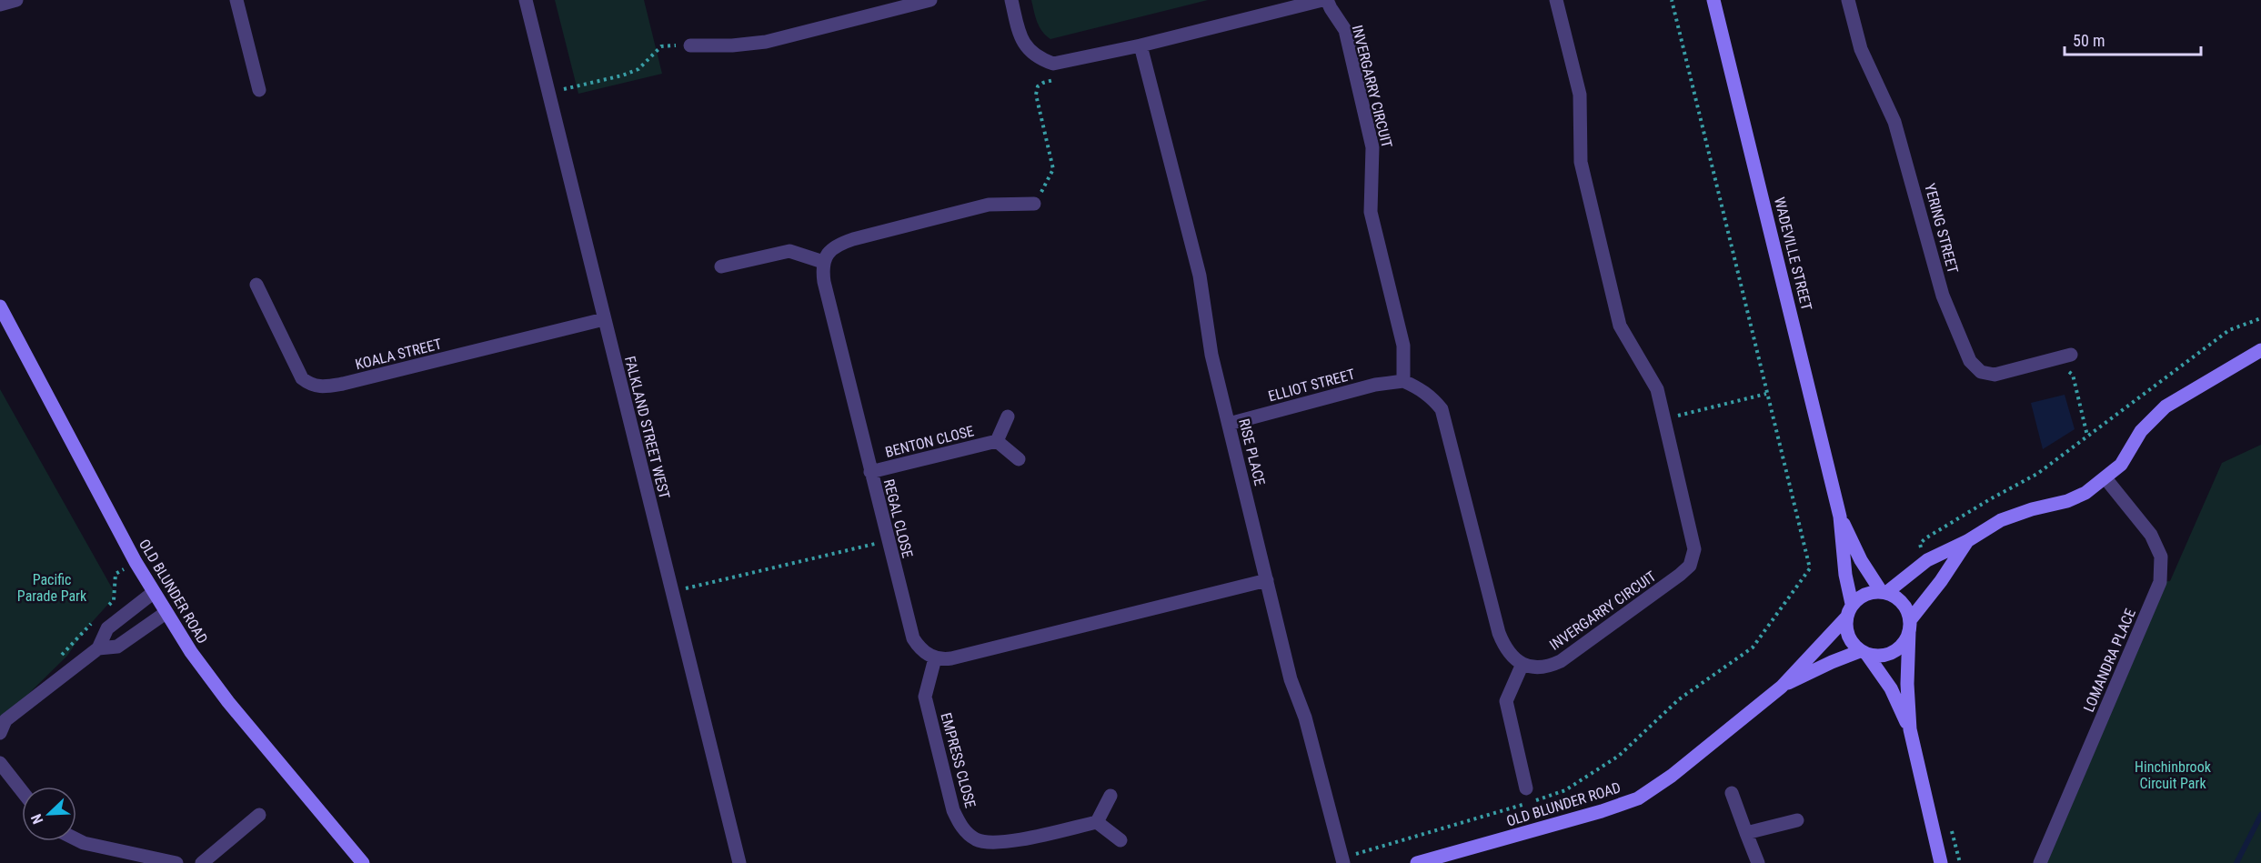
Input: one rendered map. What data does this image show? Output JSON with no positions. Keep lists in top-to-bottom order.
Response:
{
  "streets": {
    "main road": ["WADEVILLE STREET", "OLD BLUNDER ROAD"],
    "street": [
      "INVERGARRY CIRCUIT",
      "YERING STREET",
      "KOALA STREET",
      "ELLIOT STREET",
      "FALKLAND STREET WEST",
      "BENTON CLOSE",
      "RISE PLACE",
      "REGAL CLOSE",
      "LOMANDRA PLACE",
      "EMPRESS CLOSE"
    ]
  },
  "crossings": [
    ["INVERGARRY CIRCUIT", "ELLIOT STREET"],
    ["WADEVILLE STREET", "OLD BLUNDER ROAD"],
    ["KOALA STREET", "FALKLAND STREET WEST"],
    ["ELLIOT STREET", "RISE PLACE"],
    ["BENTON CLOSE", "REGAL CLOSE"],
    ["REGAL CLOSE", "EMPRESS CLOSE"]
  ],
  "parks": ["Pacific Parade Park", "Hinchinbrook Circuit Park"],
  "scale_bar": "50 m",
  "north": "bottom left"
}
